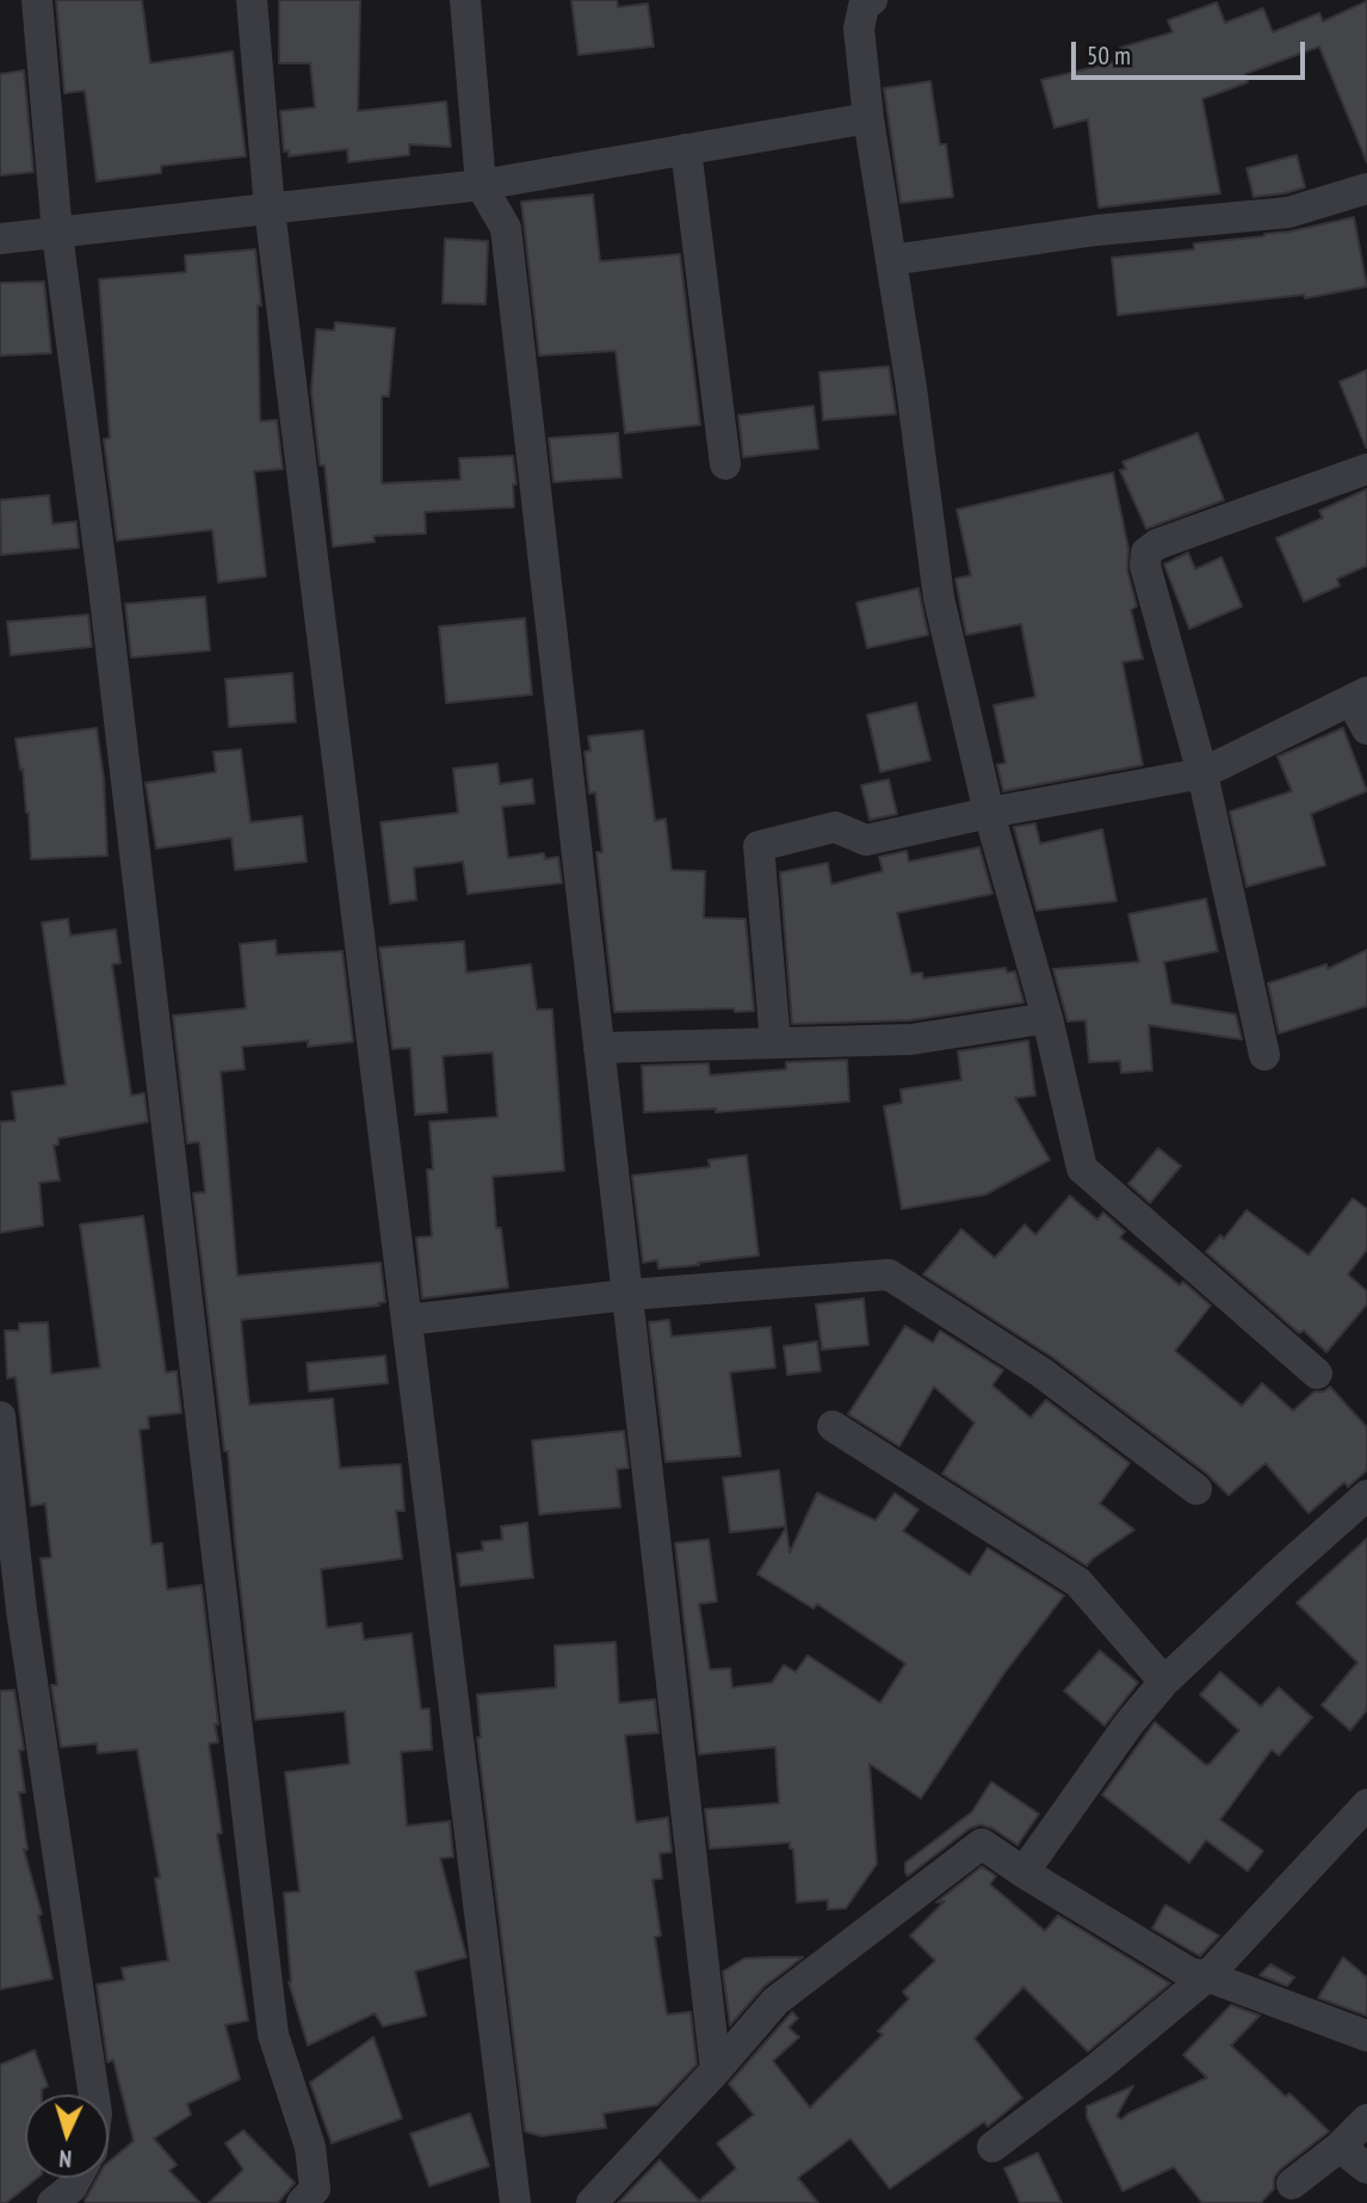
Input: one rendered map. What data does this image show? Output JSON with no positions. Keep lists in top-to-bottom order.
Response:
{
  "scale_bar": "50 m",
  "north": "bottom"
}
